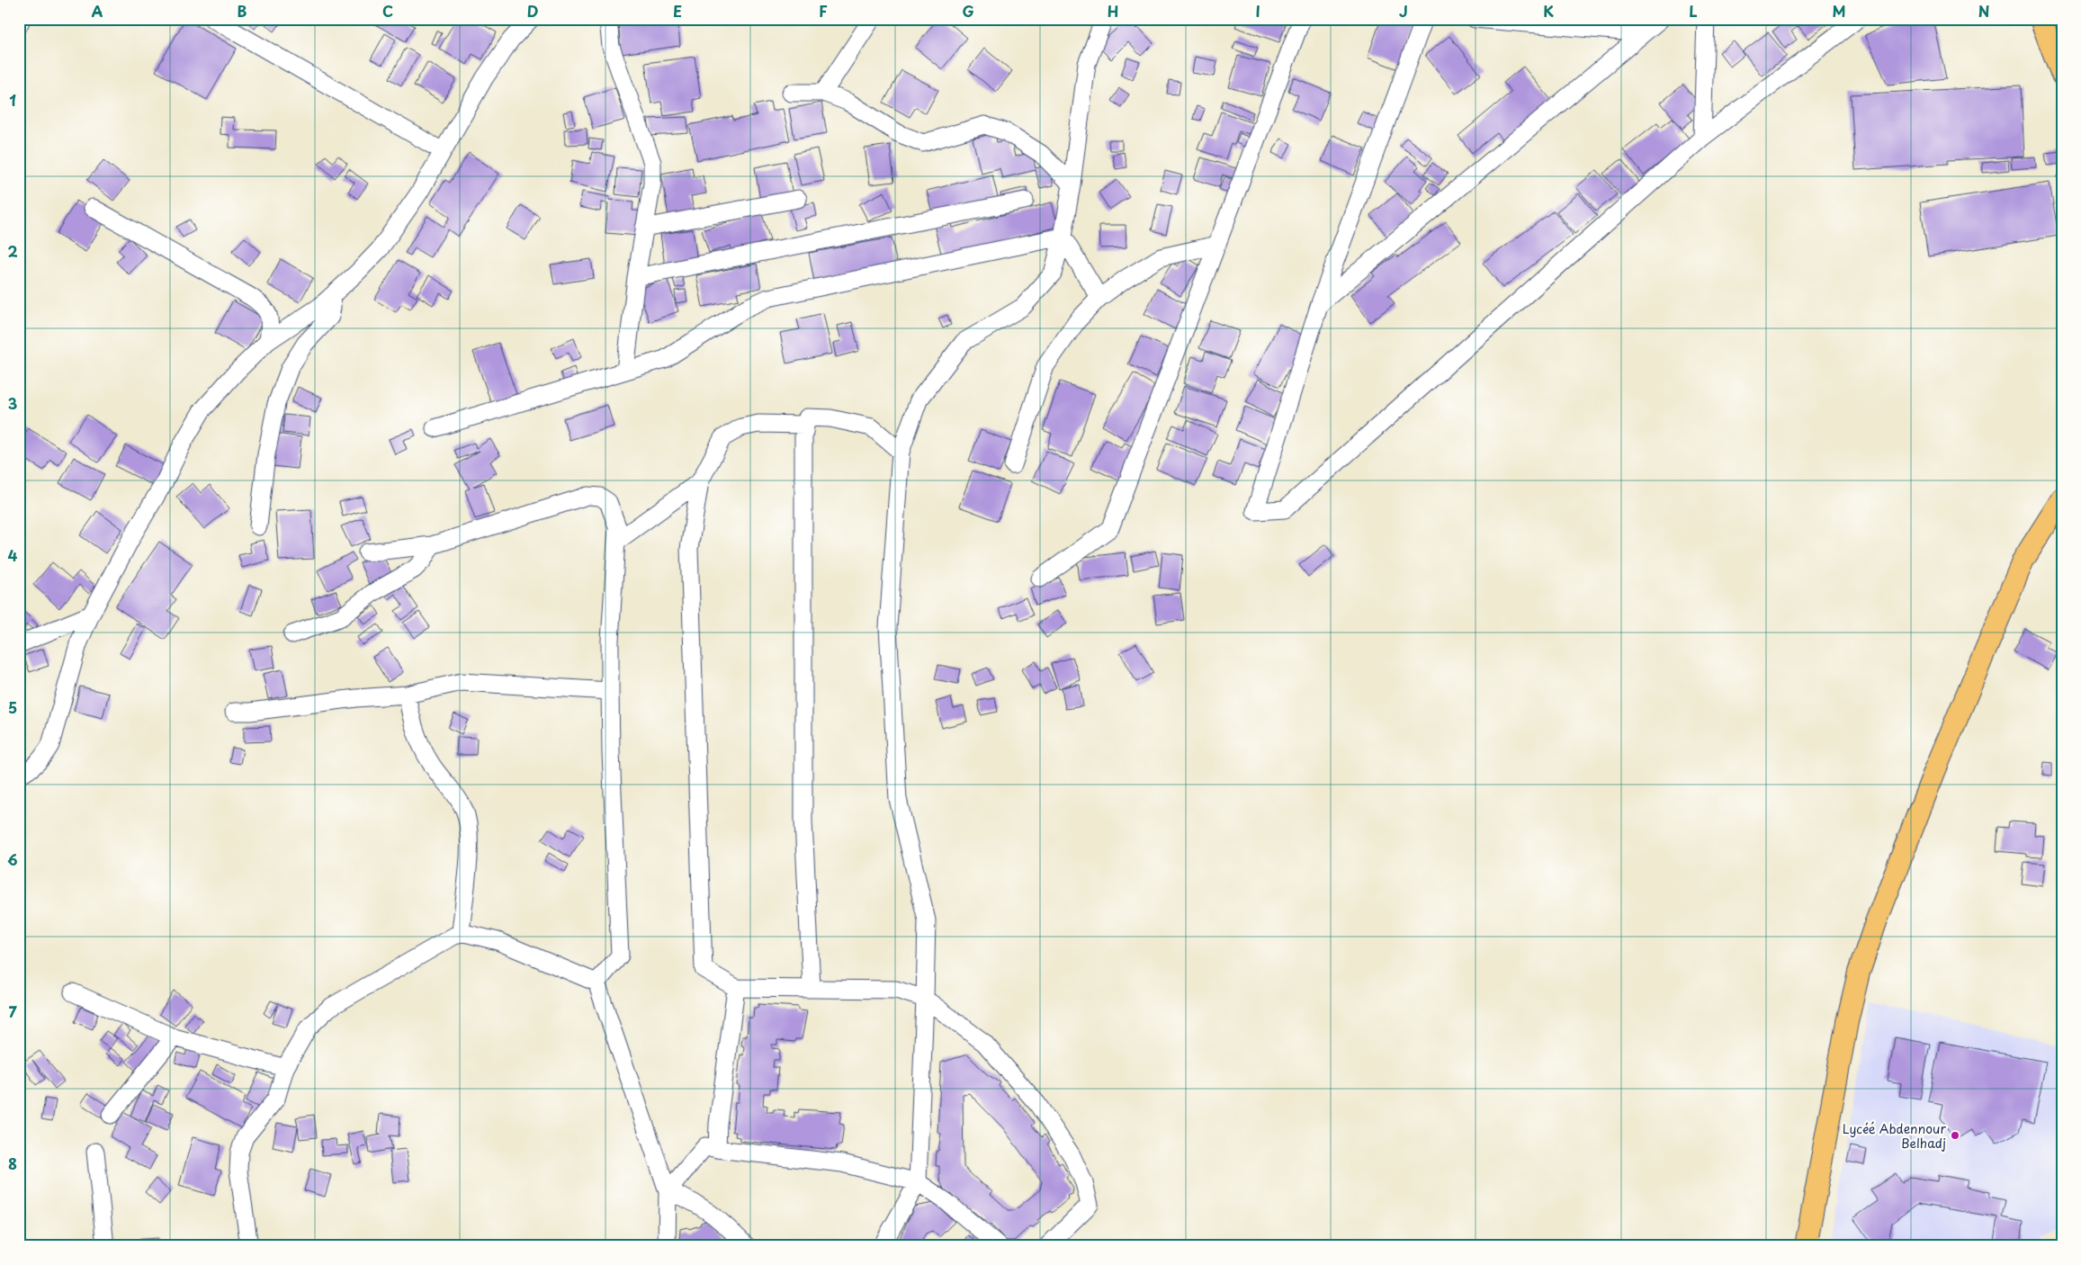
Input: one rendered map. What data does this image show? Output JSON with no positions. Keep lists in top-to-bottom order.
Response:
{
  "places": ["Lycéé Abdennour Belhadj"],
  "grid": {
    "columns": [
      "A",
      "B",
      "C",
      "D",
      "E",
      "F",
      "G",
      "H",
      "I",
      "J",
      "K",
      "L",
      "M",
      "N"
    ],
    "rows": [
      "1",
      "2",
      "3",
      "4",
      "5",
      "6",
      "7",
      "8"
    ]
  }
}
